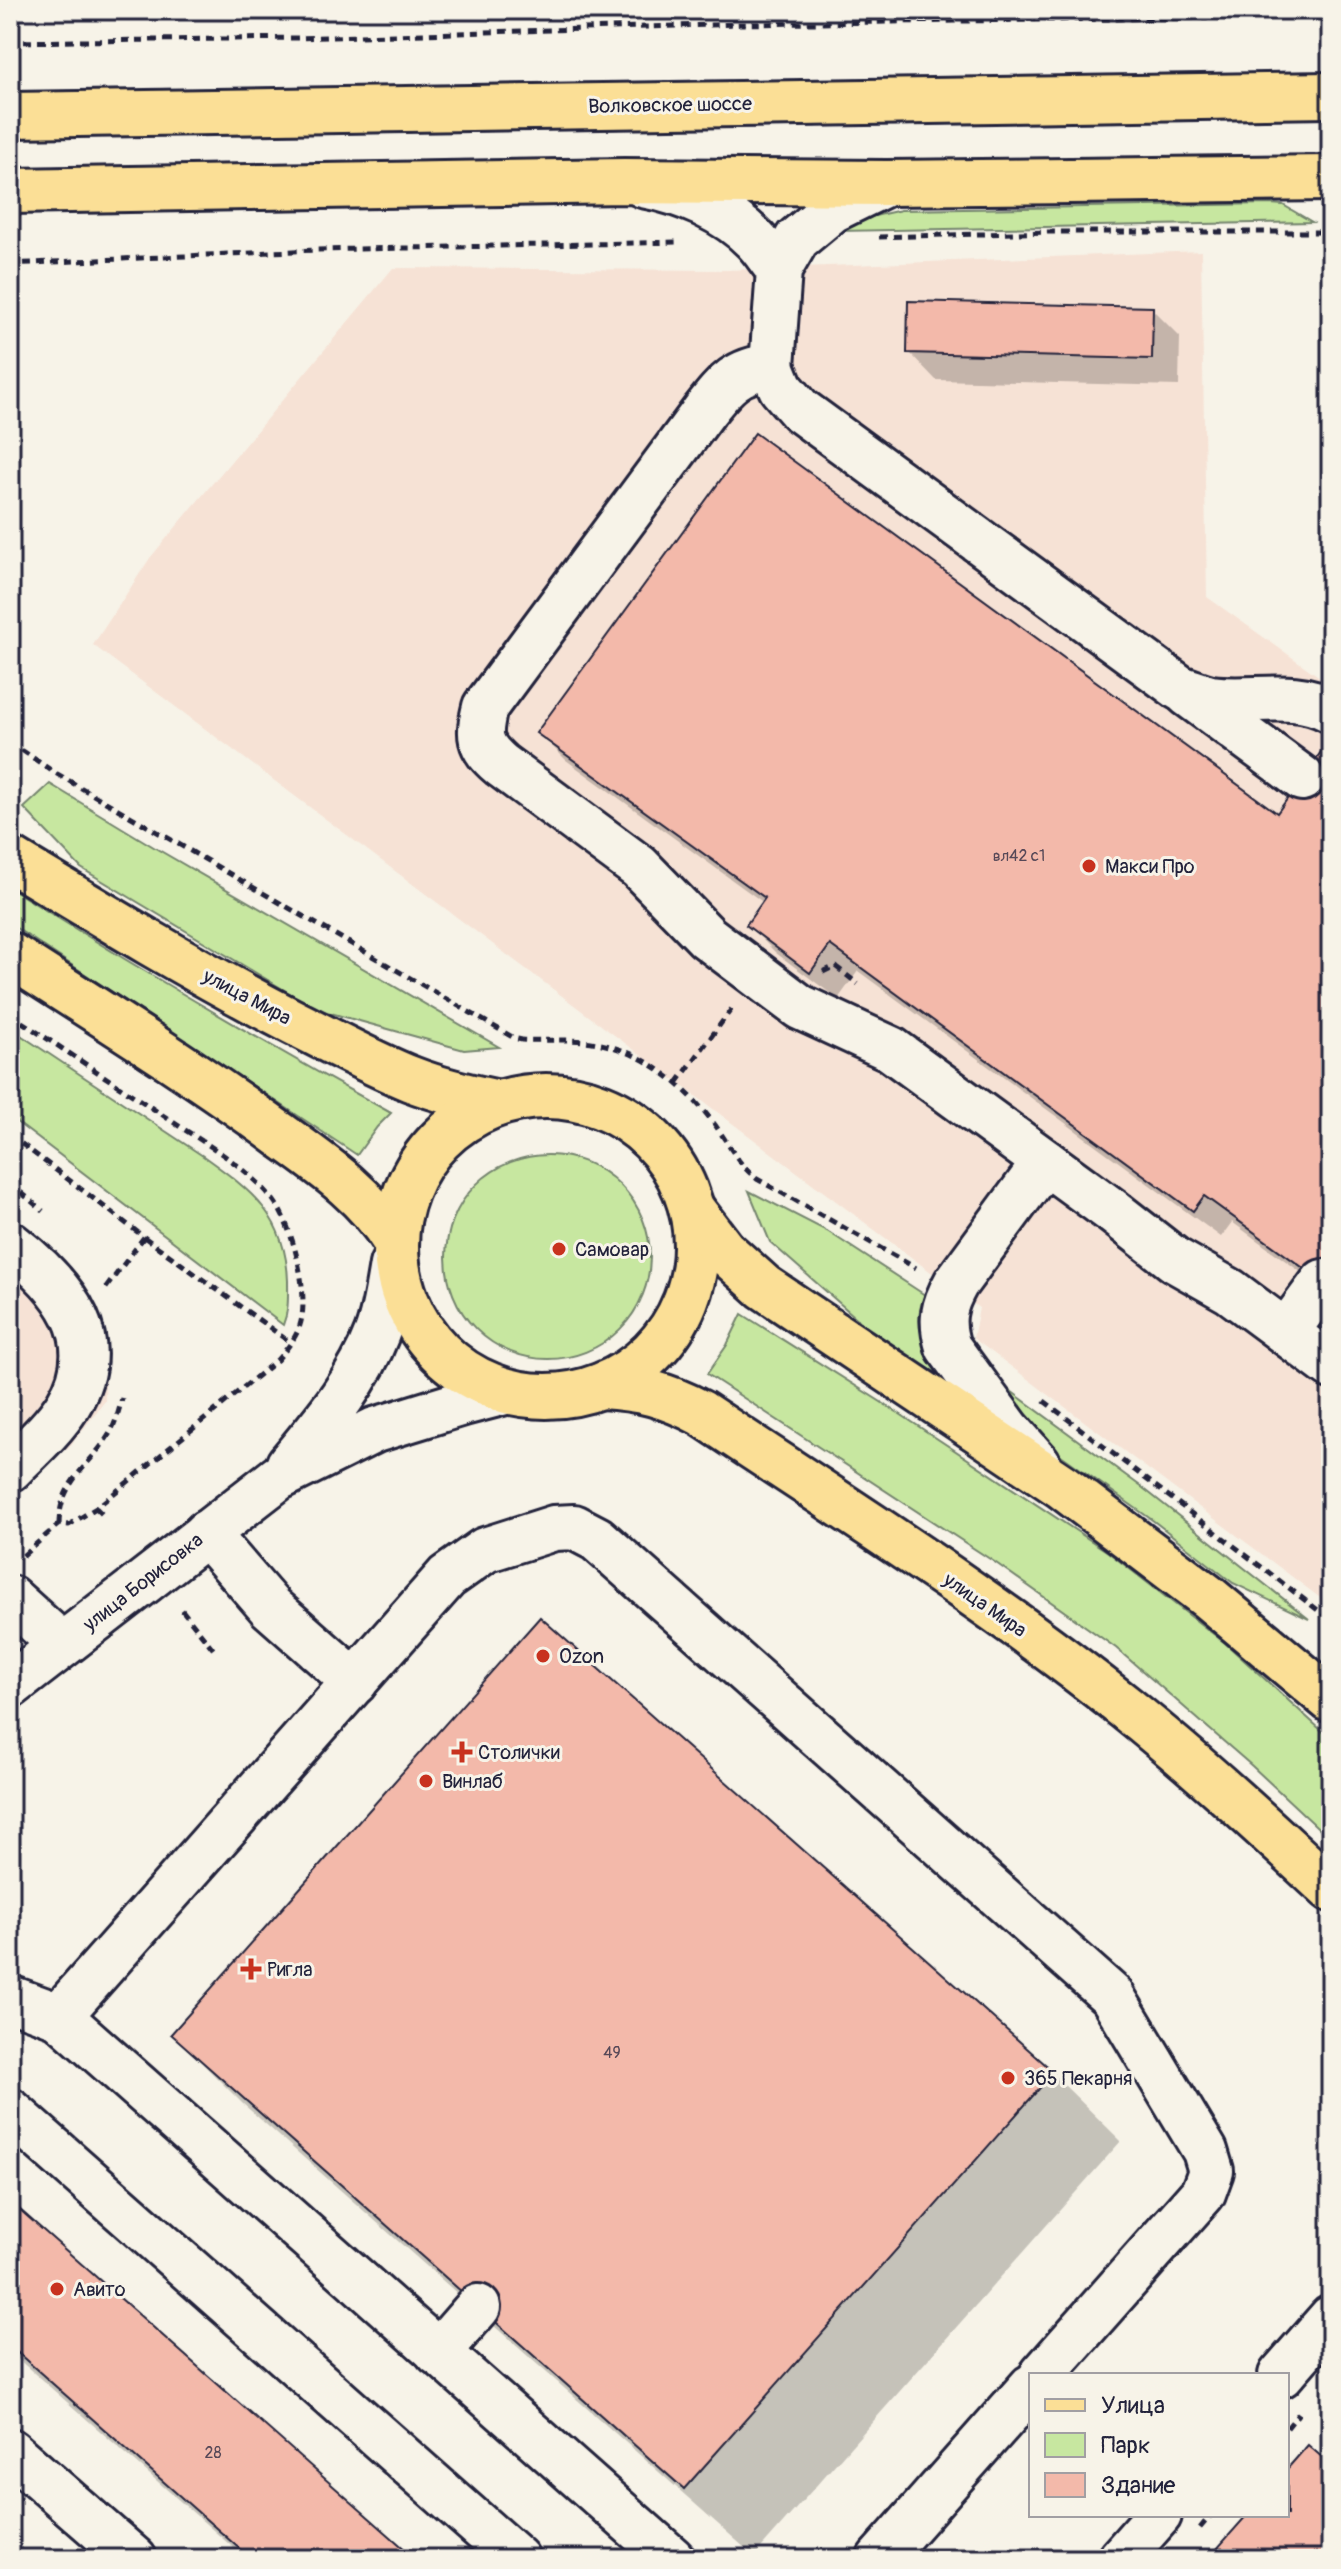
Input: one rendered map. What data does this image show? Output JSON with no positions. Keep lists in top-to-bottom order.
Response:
{
  "streets": {
    "main road": ["Волковское шоссе", "улица Мира"],
    "street": ["улица Борисовка"]
  },
  "places": {
    "other": [
      "Макси Про",
      "Самовар",
      "Ozon",
      "Винлаб",
      "365 Пекарня",
      "Авито"
    ],
    "health": ["Столички", "Ригла"]
  },
  "house_numbers": ["вл42 с1", "49", "28"],
  "legend": ["Улица", "Парк", "Здание"]
}
